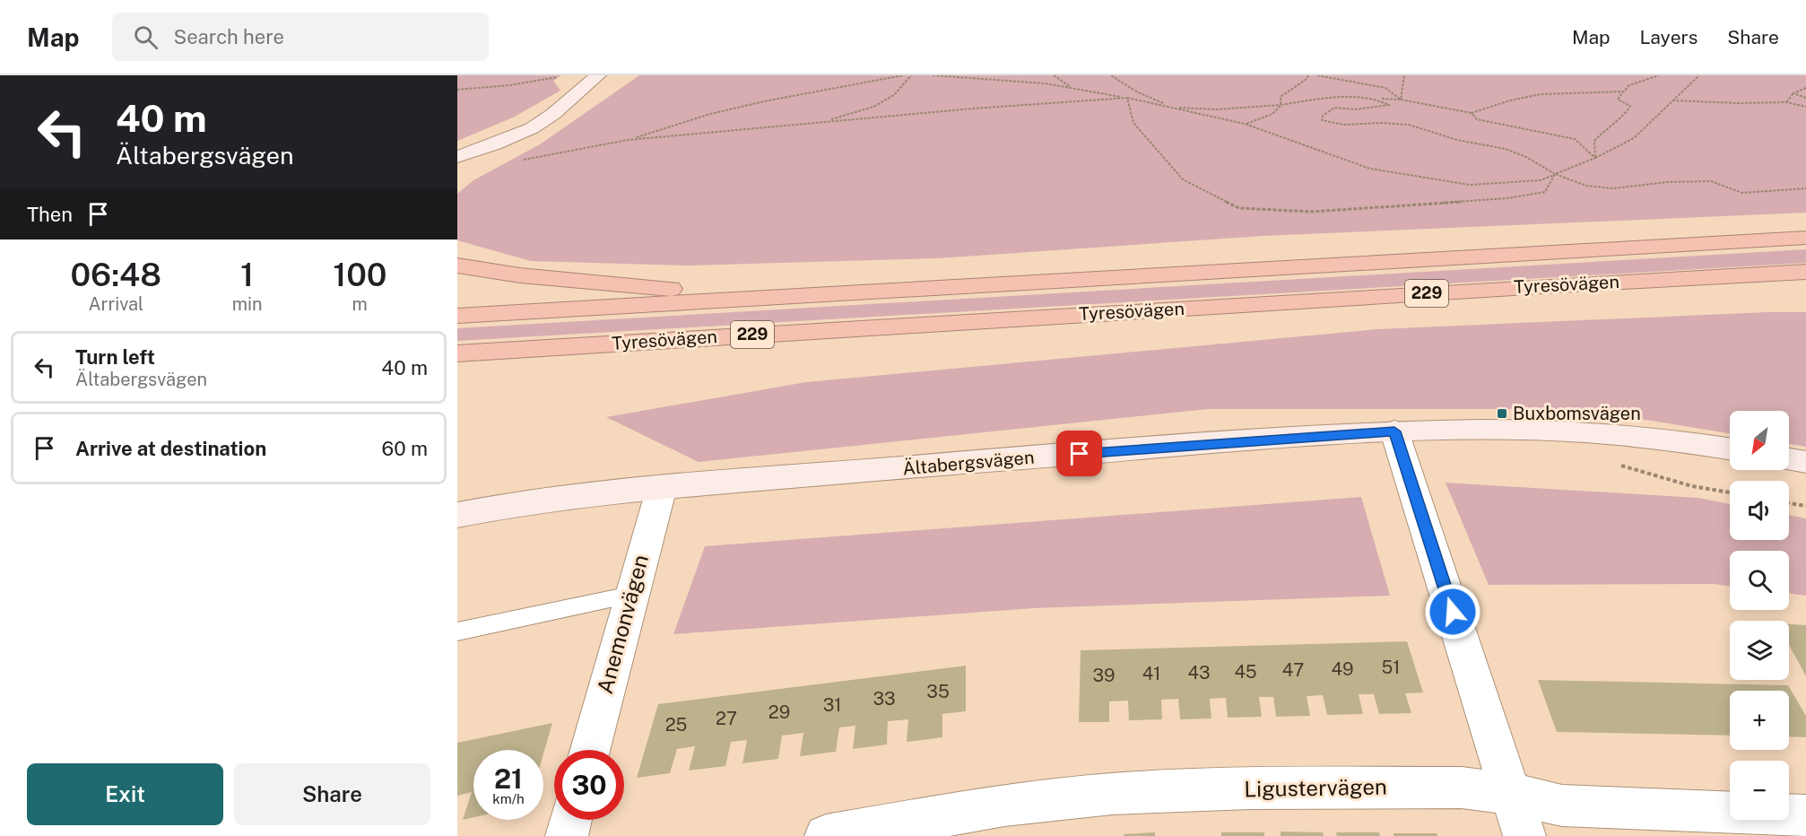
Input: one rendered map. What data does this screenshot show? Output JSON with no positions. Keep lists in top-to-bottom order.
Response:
{
  "streets": {
    "highway": ["Tyresövägen", "229"],
    "street": ["Ältabergsvägen", "Anemonvägen", "Ligustervägen"]
  },
  "crossings": [
    ["Ältabergsvägen", "Anemonvägen"]
  ],
  "places": {
    "transit": ["Buxbomsvägen"]
  },
  "house_numbers": [
    "51",
    "49",
    "47",
    "45",
    "43",
    "41",
    "39",
    "35",
    "33",
    "31",
    "29",
    "27",
    "25"
  ],
  "north": "bottom left",
  "page": {
    "header": "Map",
    "search": "Search here",
    "nav": ["Map", "Layers", "Share"],
    "turn": ["40 m", "Ältabergsvägen"],
    "then": "Then",
    "eta": [
      "06:48",
      "Arrival",
      "1",
      "min",
      "100",
      "m"
    ],
    "list": [
      {
        "name": "Turn left",
        "note": "Ältabergsvägen",
        "value": "40 m"
      },
      {
        "name": "Arrive at destination",
        "value": "60 m"
      }
    ],
    "map_buttons": ["+", "−"],
    "speed": "21 km/h",
    "limit": "30",
    "buttons": ["Exit", "Share"]
  }
}
